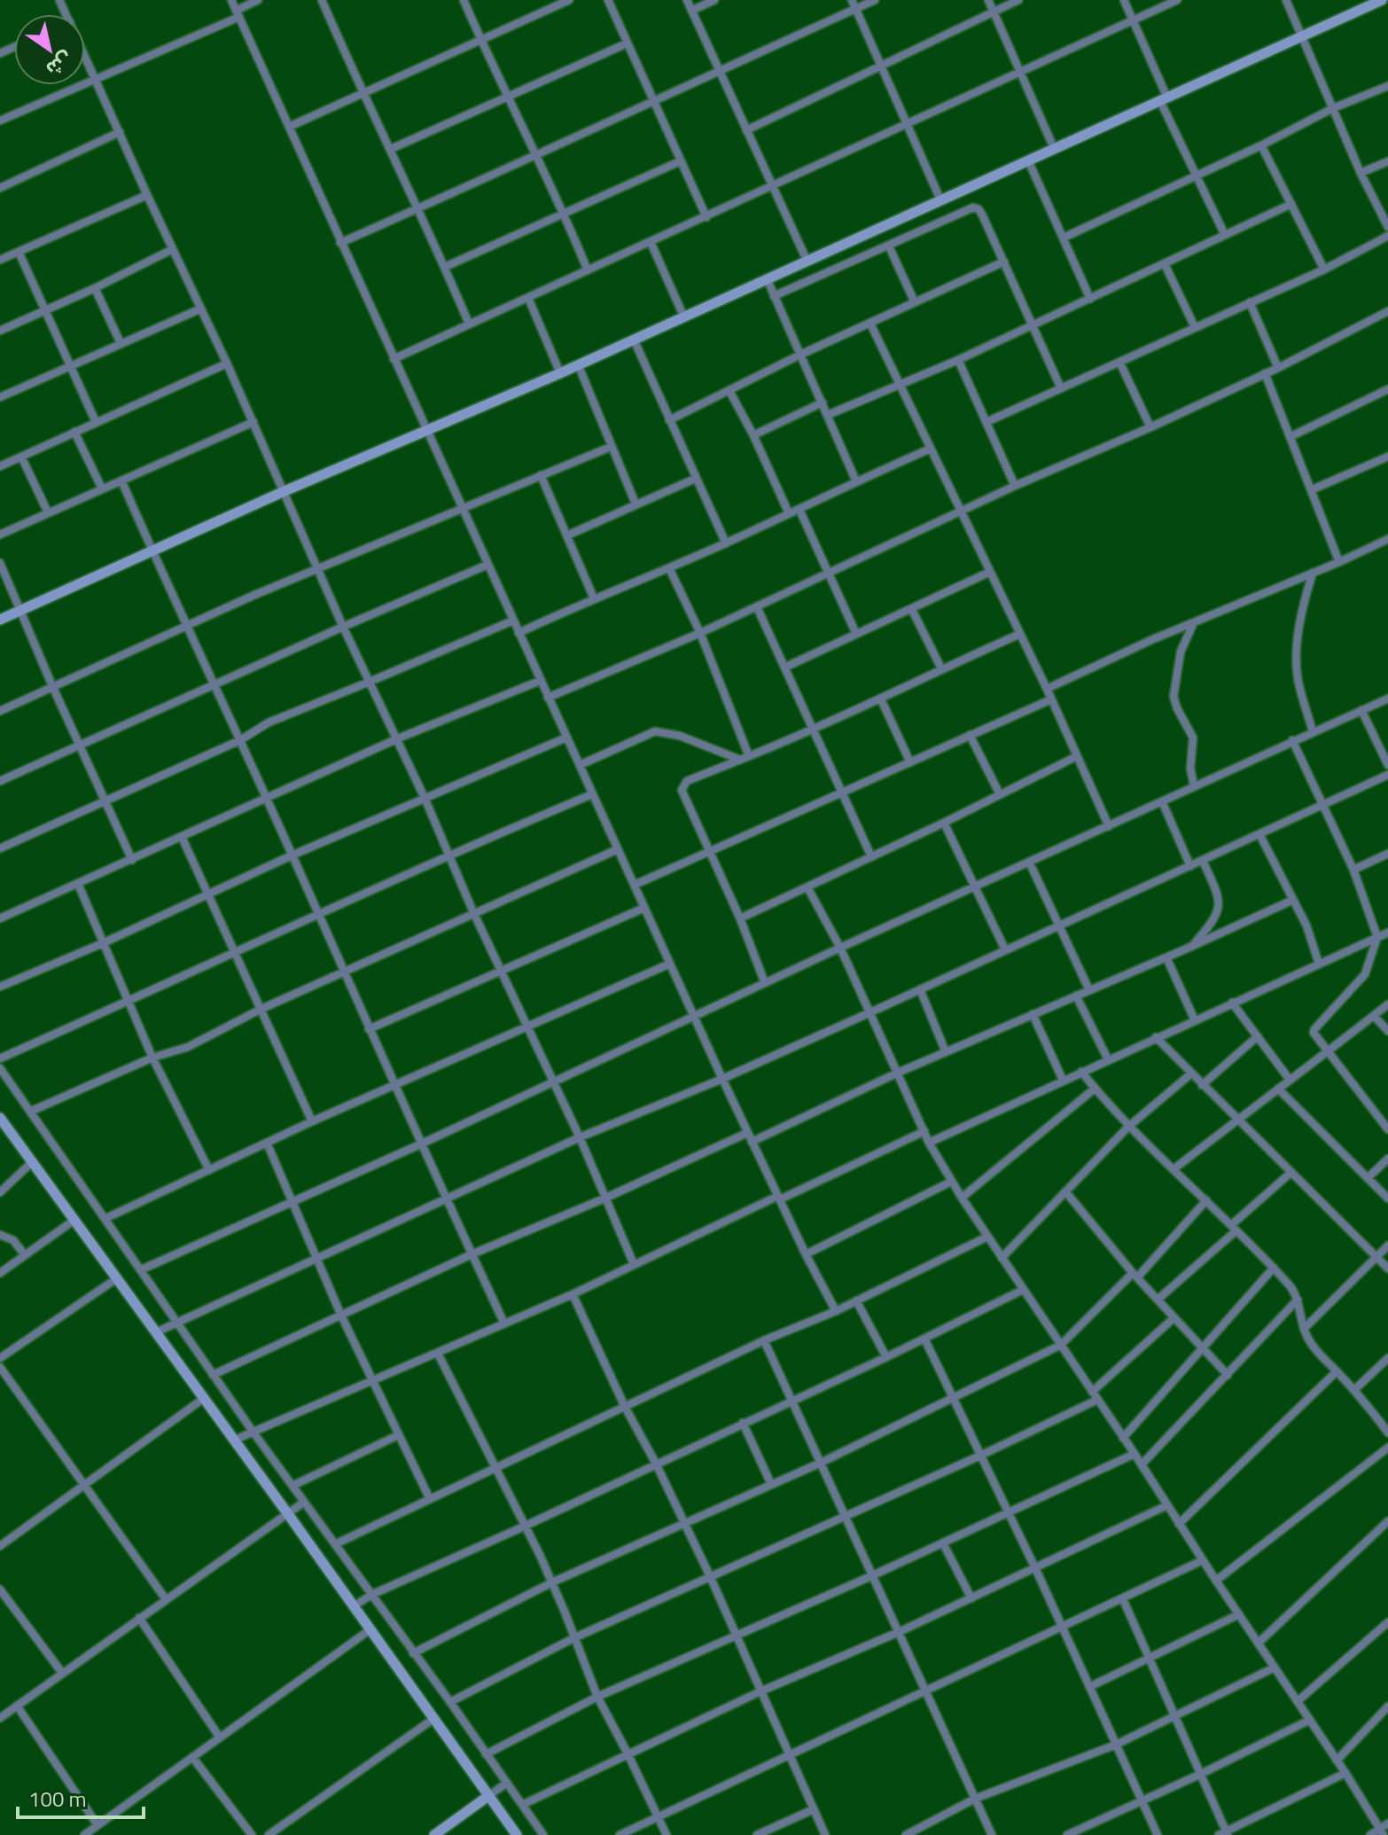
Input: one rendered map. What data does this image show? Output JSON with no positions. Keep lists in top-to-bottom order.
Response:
{
  "scale_bar": "100 m",
  "north": "bottom right"
}
